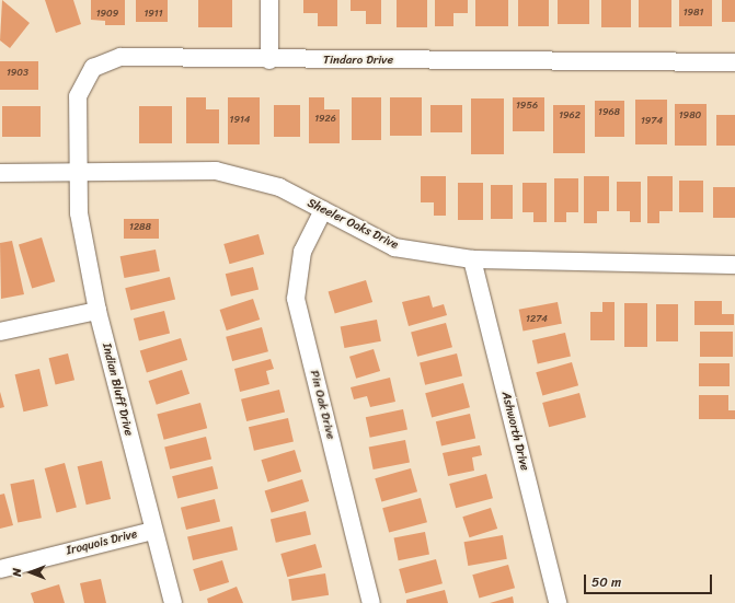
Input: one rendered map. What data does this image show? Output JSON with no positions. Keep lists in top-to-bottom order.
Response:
{
  "streets": {
    "street": [
      "Tindaro Drive",
      "Sheeler Oaks Drive",
      "Indian Bluff Drive",
      "Pin Oak Drive",
      "Ashworth Drive",
      "Iroquois Drive"
    ]
  },
  "crossings": [
    ["Tindaro Drive", "Sheeler Oaks Drive"],
    ["Tindaro Drive", "Indian Bluff Drive"],
    ["Sheeler Oaks Drive", "Indian Bluff Drive"],
    ["Sheeler Oaks Drive", "Pin Oak Drive"],
    ["Sheeler Oaks Drive", "Ashworth Drive"],
    ["Indian Bluff Drive", "Iroquois Drive"]
  ],
  "house_numbers": [
    "1981",
    "1909",
    "1911",
    "1903",
    "1956",
    "1968",
    "1962",
    "1980",
    "1926",
    "1914",
    "1974",
    "1288",
    "1274"
  ],
  "scale_bar": "50 m",
  "north": "left"
}
